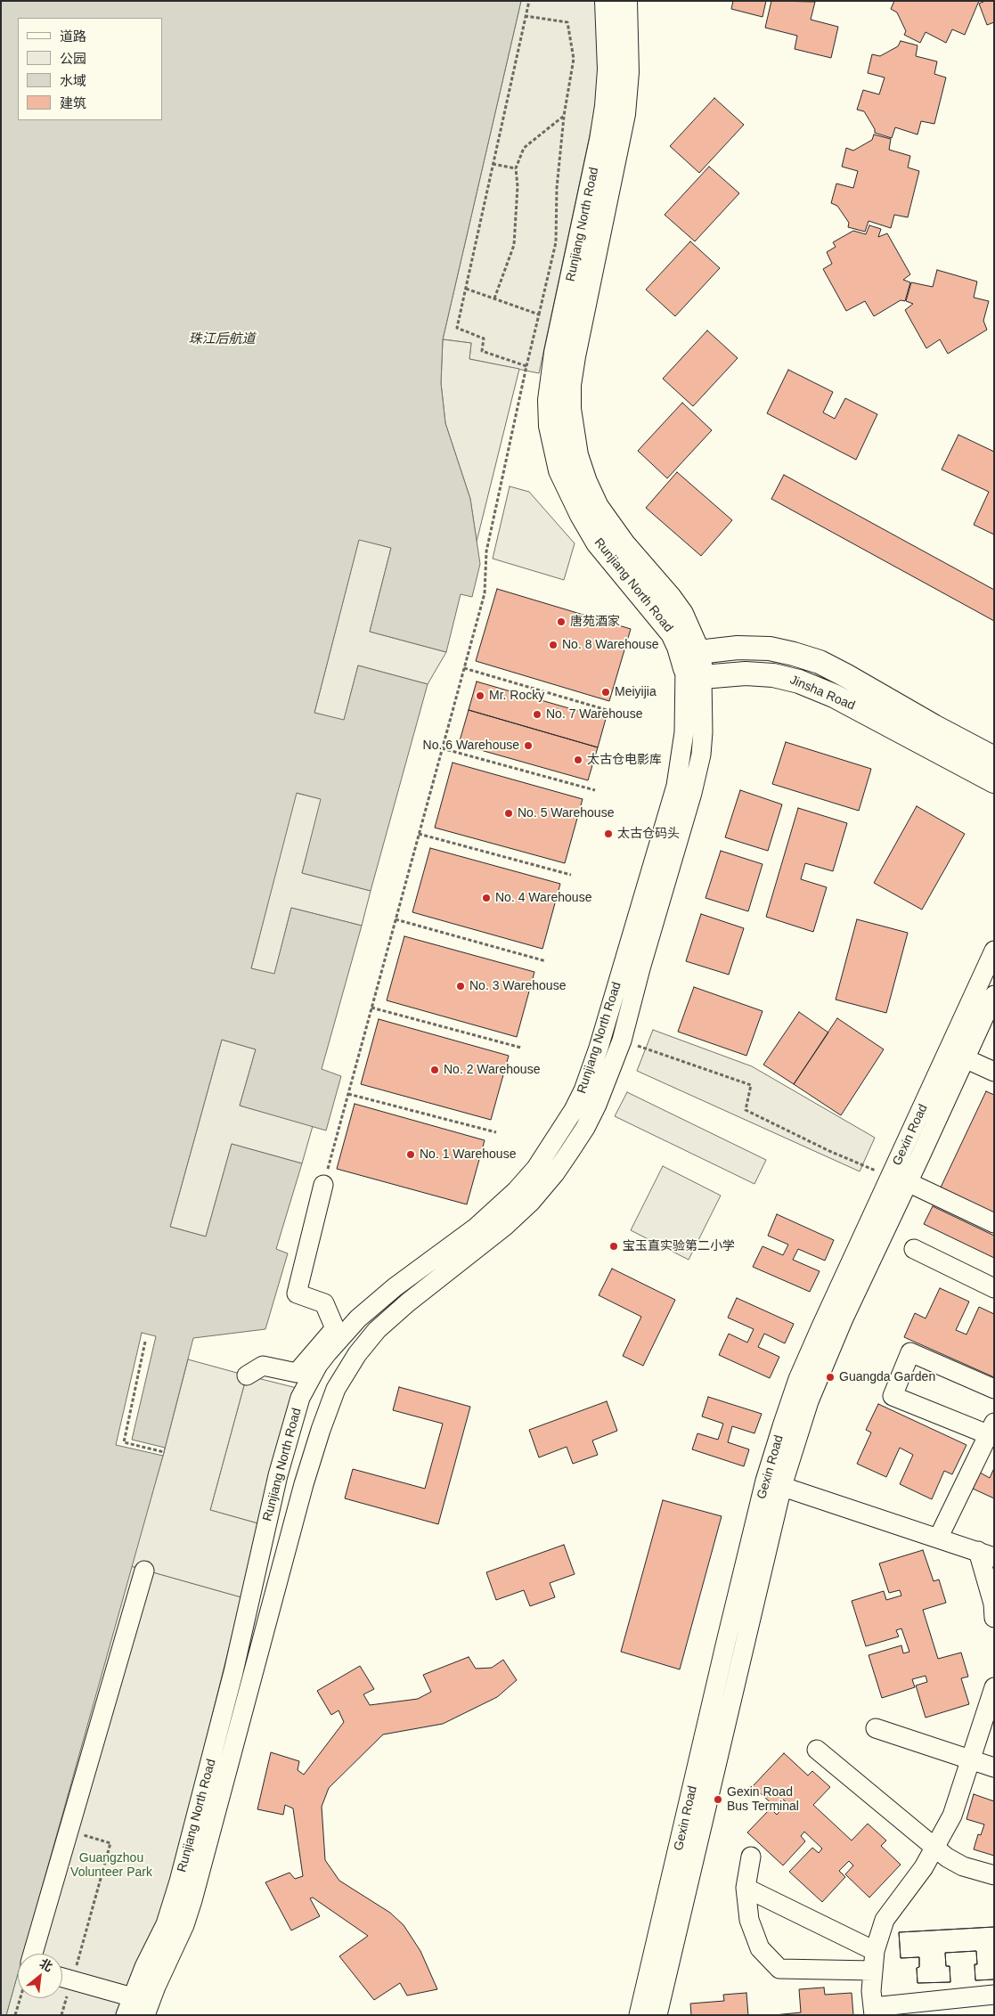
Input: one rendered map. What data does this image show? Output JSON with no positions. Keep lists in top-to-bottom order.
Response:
{
  "streets": {
    "main road": ["Runjiang North Road", "Jinsha Road"],
    "street": ["Gexin Road"]
  },
  "crossings": [
    ["Runjiang North Road", "Jinsha Road"]
  ],
  "water": ["珠江后航道"],
  "parks": ["Guangzhou Volunteer Park"],
  "places": [
    "唐苑酒家",
    "No. 8 Warehouse",
    "Meiyijia",
    "Mr. Rocky",
    "No. 7 Warehouse",
    "No. 6 Warehouse",
    "太古仓电影库",
    "No. 5 Warehouse",
    "太古仓码头",
    "No. 4 Warehouse",
    "No. 3 Warehouse",
    "No. 2 Warehouse",
    "No. 1 Warehouse",
    "宝玉直实验第二小学",
    "Guangda Garden",
    "Gexin Road Bus Terminal"
  ],
  "legend": [
    "道路",
    "公园",
    "水域",
    "建筑"
  ],
  "north": "top right"
}
